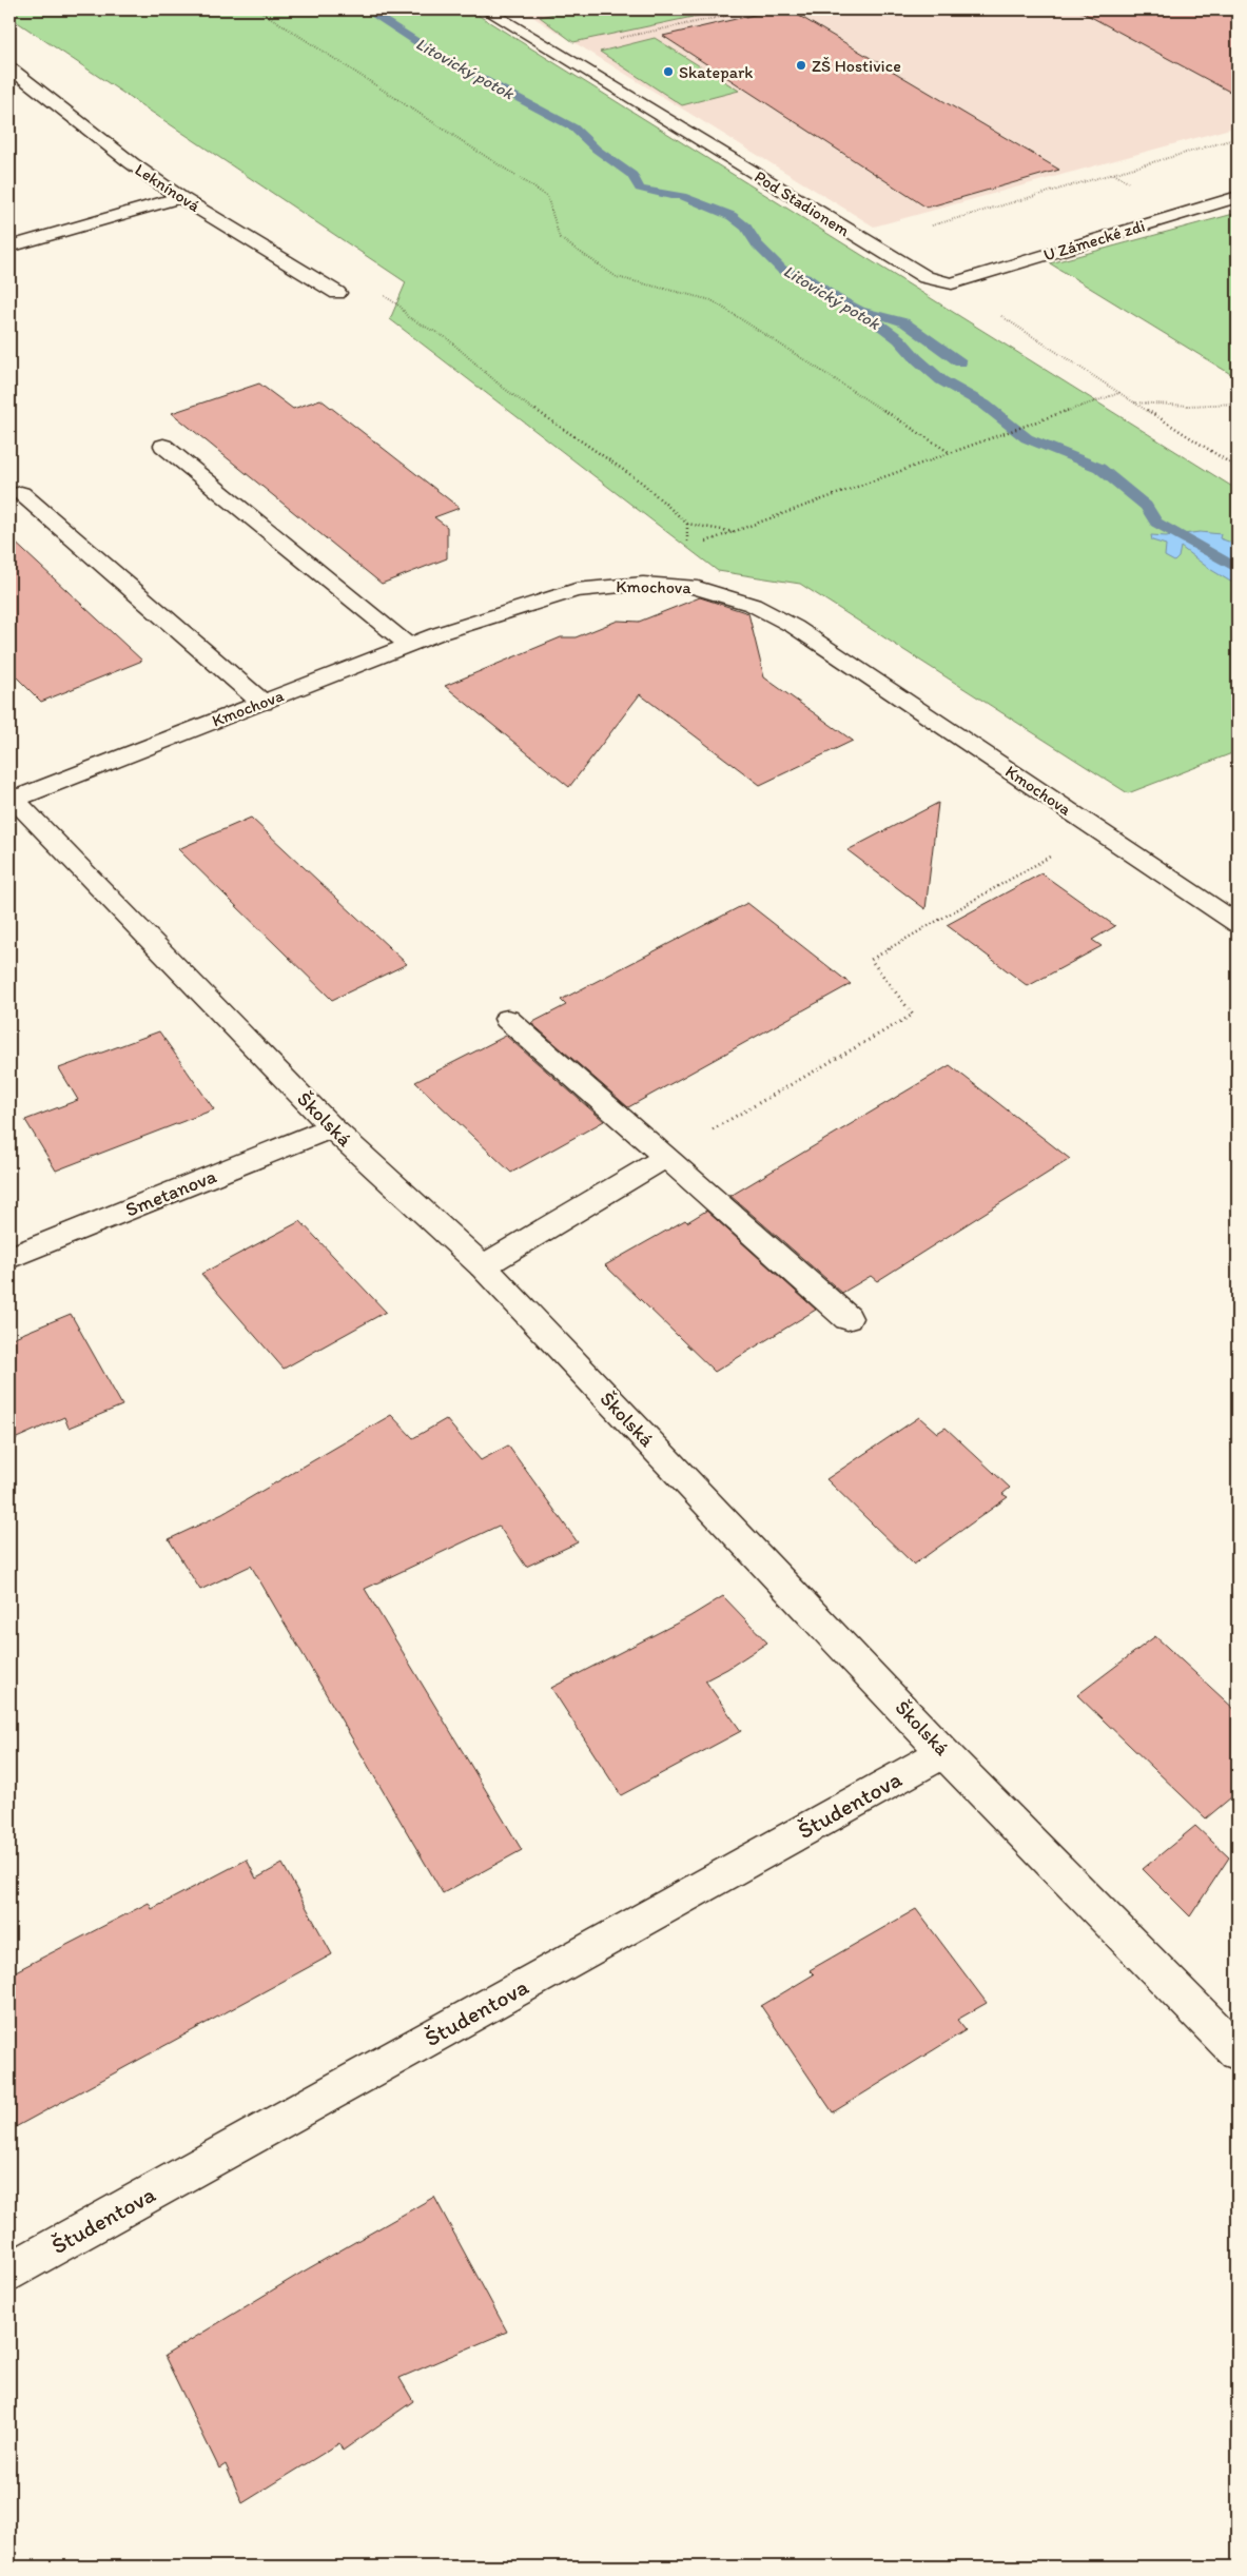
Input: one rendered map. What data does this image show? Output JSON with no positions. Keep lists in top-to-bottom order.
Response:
{
  "streets": {
    "street": [
      "Leknínová",
      "Pod Stadionem",
      "U Zámecké zdi",
      "Kmochova",
      "Školská",
      "Smetanova",
      "Študentova"
    ]
  },
  "crossings": [
    ["Pod Stadionem", "U Zámecké zdi"],
    ["Kmochova", "Školská"],
    ["Školská", "Smetanova"],
    ["Školská", "Študentova"]
  ],
  "water": ["Litovický potok"],
  "places": ["ZŠ Hostivice", "Skatepark"]
}
